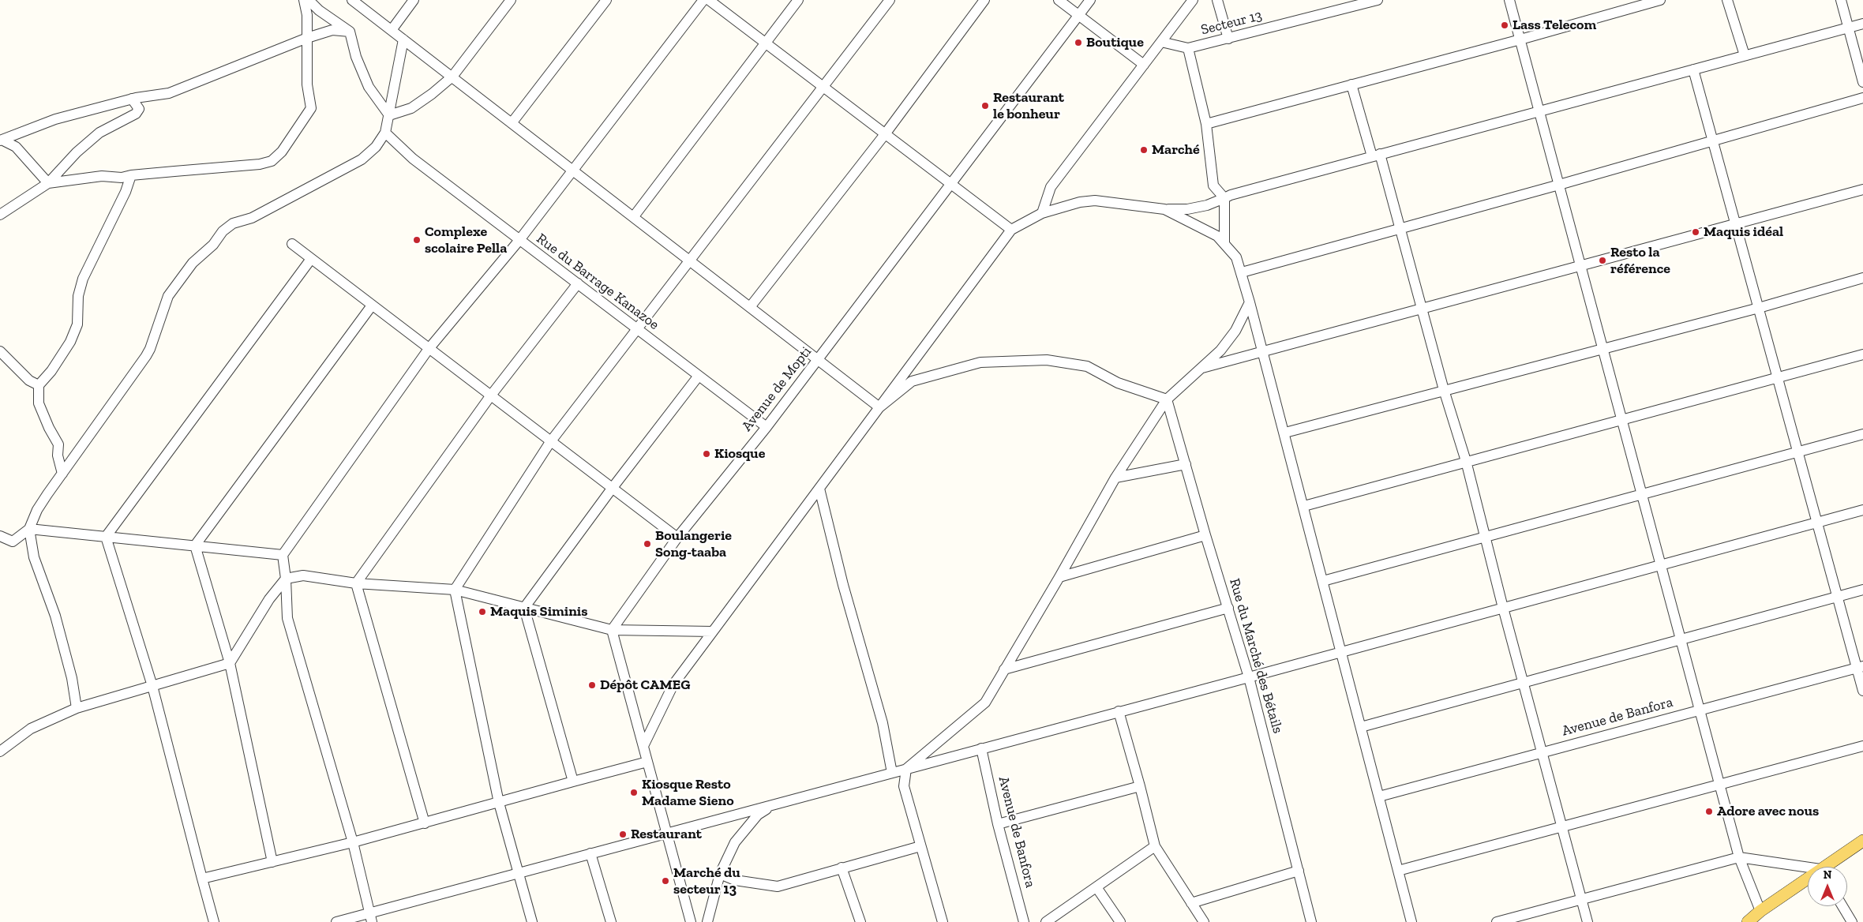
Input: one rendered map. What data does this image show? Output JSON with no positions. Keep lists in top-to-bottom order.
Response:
{
  "streets": {
    "street": [
      "Secteur 13",
      "Rue du Barrage Kanazoe",
      "Avenue de Mopti",
      "Rue du Marché des Bétails",
      "Avenue de Banfora"
    ]
  },
  "crossings": [
    ["Rue du Barrage Kanazoe", "Avenue de Mopti"]
  ],
  "places": [
    "Lass Telecom",
    "Boutique",
    "Restaurant le bonheur",
    "Marché",
    "Maquis idéal",
    "Complexe scolaire Pella",
    "Resto la référence",
    "Kiosque",
    "Boulangerie Song-taaba",
    "Maquis Siminis",
    "Dépôt CAMEG",
    "Kiosque Resto Madame Sieno",
    "Adore avec nous",
    "Restaurant",
    "Marché du secteur 13"
  ],
  "north": "top"
}
